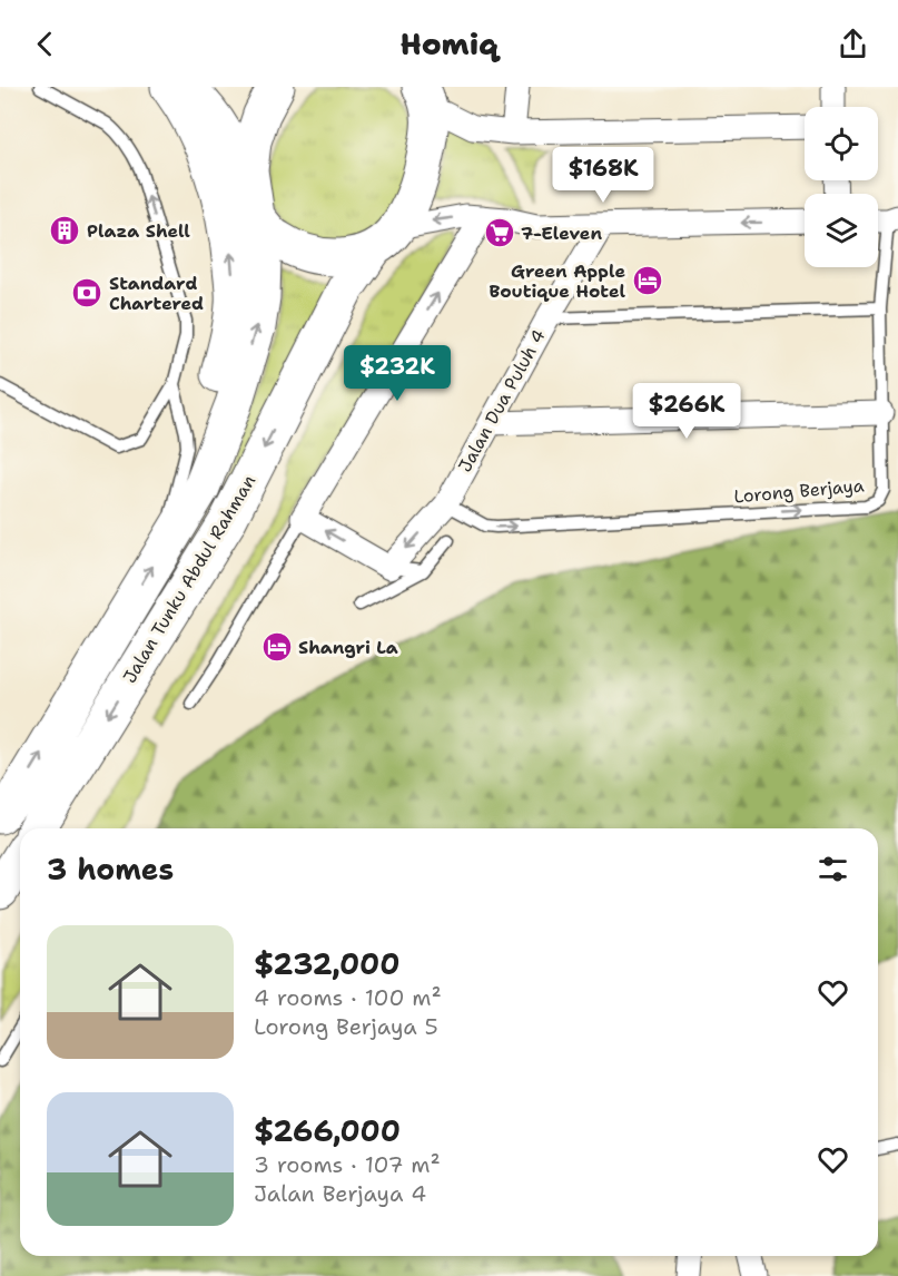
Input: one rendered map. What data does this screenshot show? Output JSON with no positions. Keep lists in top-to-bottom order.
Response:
{
  "streets": {
    "main road": ["Jalan Tunku Abdul Rahman"],
    "street": ["Jalan Dua Puluh 4"],
    "lane": ["Lorong Berjaya"]
  },
  "crossings": [
    ["Jalan Dua Puluh 4", "Lorong Berjaya"]
  ],
  "one_way": ["Lorong Berjaya"],
  "places": {
    "building": ["Plaza Shell"],
    "supermarket": ["7-Eleven"],
    "hotel": ["Green Apple Boutique Hotel", "Shangri La"],
    "bank": ["Standard Chartered"]
  },
  "page": {
    "header": "Homiq",
    "price": ["$168K", "$232K", "$266K"],
    "heading": "3 homes",
    "list": [
      {
        "name": "$232,000",
        "note": "4 rooms · 100 m² · Lorong Berjaya 5"
      },
      {
        "name": "$266,000",
        "note": "3 rooms · 107 m² · Jalan Berjaya 4"
      }
    ]
  }
}
